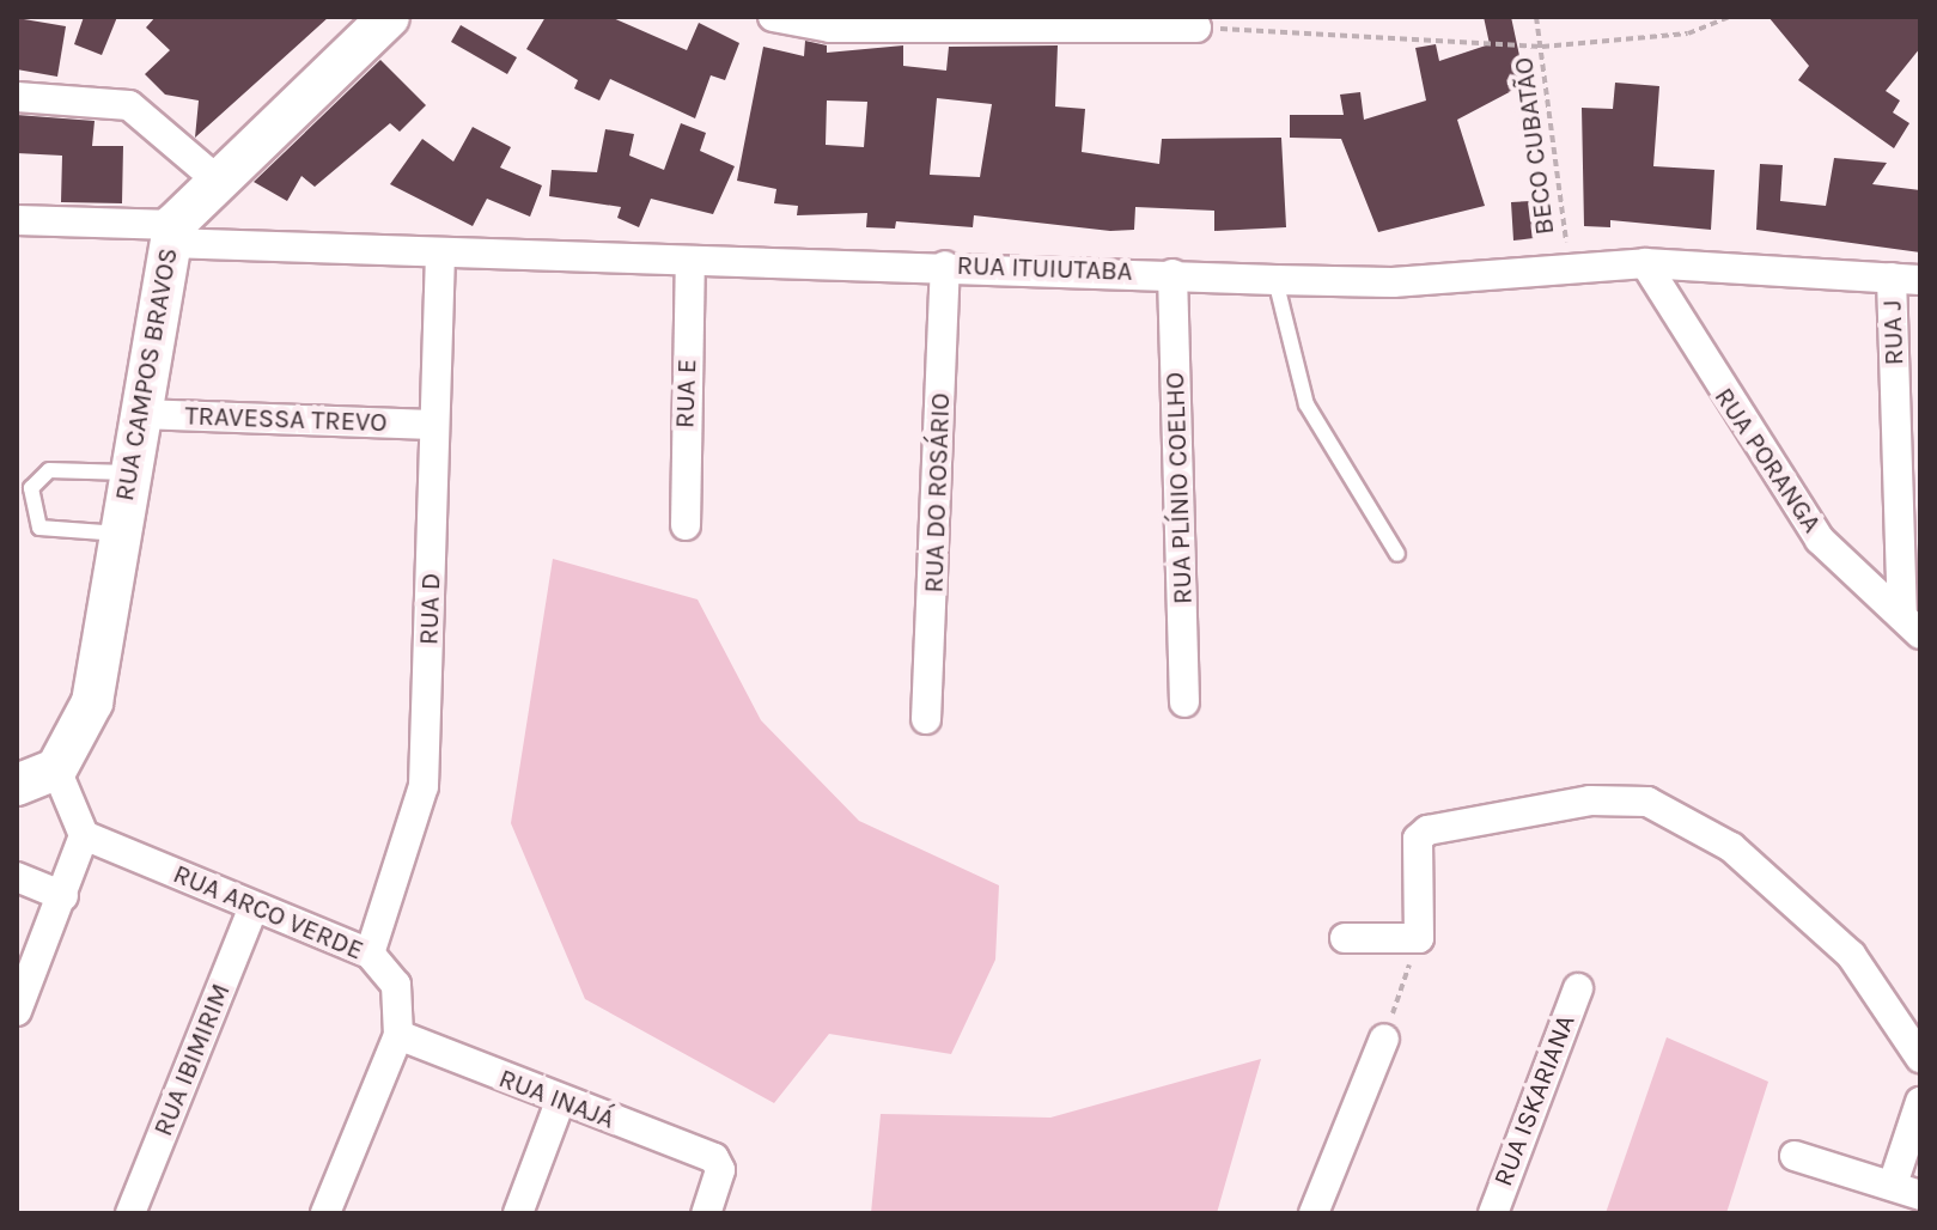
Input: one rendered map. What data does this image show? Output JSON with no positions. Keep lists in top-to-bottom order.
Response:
{
  "streets": {
    "street": [
      "RUA ITUIUTABA",
      "RUA J",
      "RUA CAMPOS BRAVOS",
      "RUA E",
      "TRAVESSA TREVO",
      "RUA PORANGA",
      "RUA PLÍNIO COELHO",
      "RUA DO ROSÁRIO",
      "RUA D",
      "RUA ARCO VERDE",
      "RUA IBIMIRIM",
      "RUA INAJÁ",
      "RUA ISKARIANA"
    ],
    "path": ["BECO CUBATÃO"]
  },
  "crossings": [
    ["BECO CUBATÃO", "RUA ITUIUTABA"],
    ["RUA ITUIUTABA", "RUA J"],
    ["RUA ITUIUTABA", "RUA CAMPOS BRAVOS"],
    ["RUA ITUIUTABA", "RUA E"],
    ["RUA ITUIUTABA", "RUA PORANGA"],
    ["RUA ITUIUTABA", "RUA PLÍNIO COELHO"],
    ["RUA ITUIUTABA", "RUA DO ROSÁRIO"],
    ["RUA ITUIUTABA", "RUA D"],
    ["RUA J", "RUA PORANGA"],
    ["RUA CAMPOS BRAVOS", "TRAVESSA TREVO"],
    ["TRAVESSA TREVO", "RUA D"],
    ["RUA D", "RUA ARCO VERDE"],
    ["RUA ARCO VERDE", "RUA IBIMIRIM"],
    ["RUA ARCO VERDE", "RUA INAJÁ"]
  ]
}
